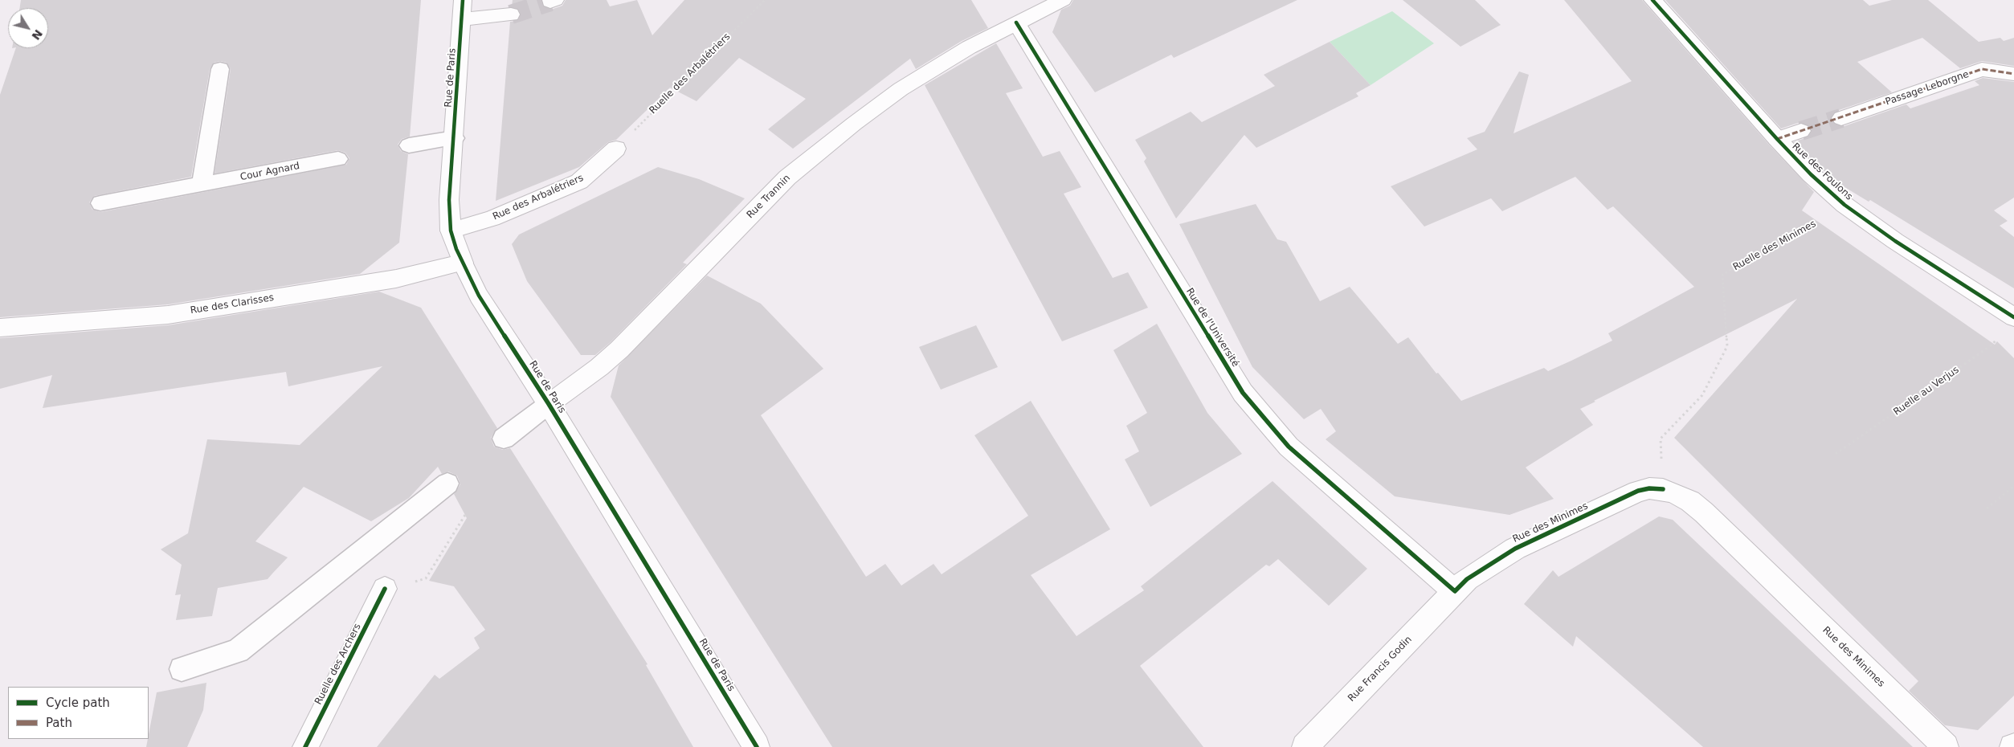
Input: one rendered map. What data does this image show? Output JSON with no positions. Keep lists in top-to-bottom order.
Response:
{
  "streets": {
    "street": [
      "Rue de Paris",
      "Passage Leborgne",
      "Rue des Foulons",
      "Rue Trannin",
      "Rue des Arbalétriers",
      "Rue des Clarisses",
      "Rue de l'Université",
      "Rue des Minimes",
      "Ruelle des Archers",
      "Rue Francis Godin"
    ],
    "lane": ["Cour Agnard"],
    "path": ["Ruelle des Arbalétriers", "Ruelle des Minimes", "Ruelle au Verjus"]
  },
  "crossings": [
    ["Ruelle des Arbalétriers", "Rue des Arbalétriers"],
    ["Rue de Paris", "Rue Trannin"],
    ["Rue de Paris", "Rue des Arbalétriers"],
    ["Rue de Paris", "Rue des Clarisses"],
    ["Rue des Foulons", "Ruelle des Minimes"],
    ["Rue Trannin", "Rue de l'Université"],
    ["Ruelle des Minimes", "Rue des Minimes"],
    ["Rue de l'Université", "Rue des Minimes"],
    ["Rue de l'Université", "Rue Francis Godin"],
    ["Rue des Minimes", "Rue Francis Godin"]
  ],
  "legend": ["Cycle path", "Path"],
  "north": "bottom right"
}
